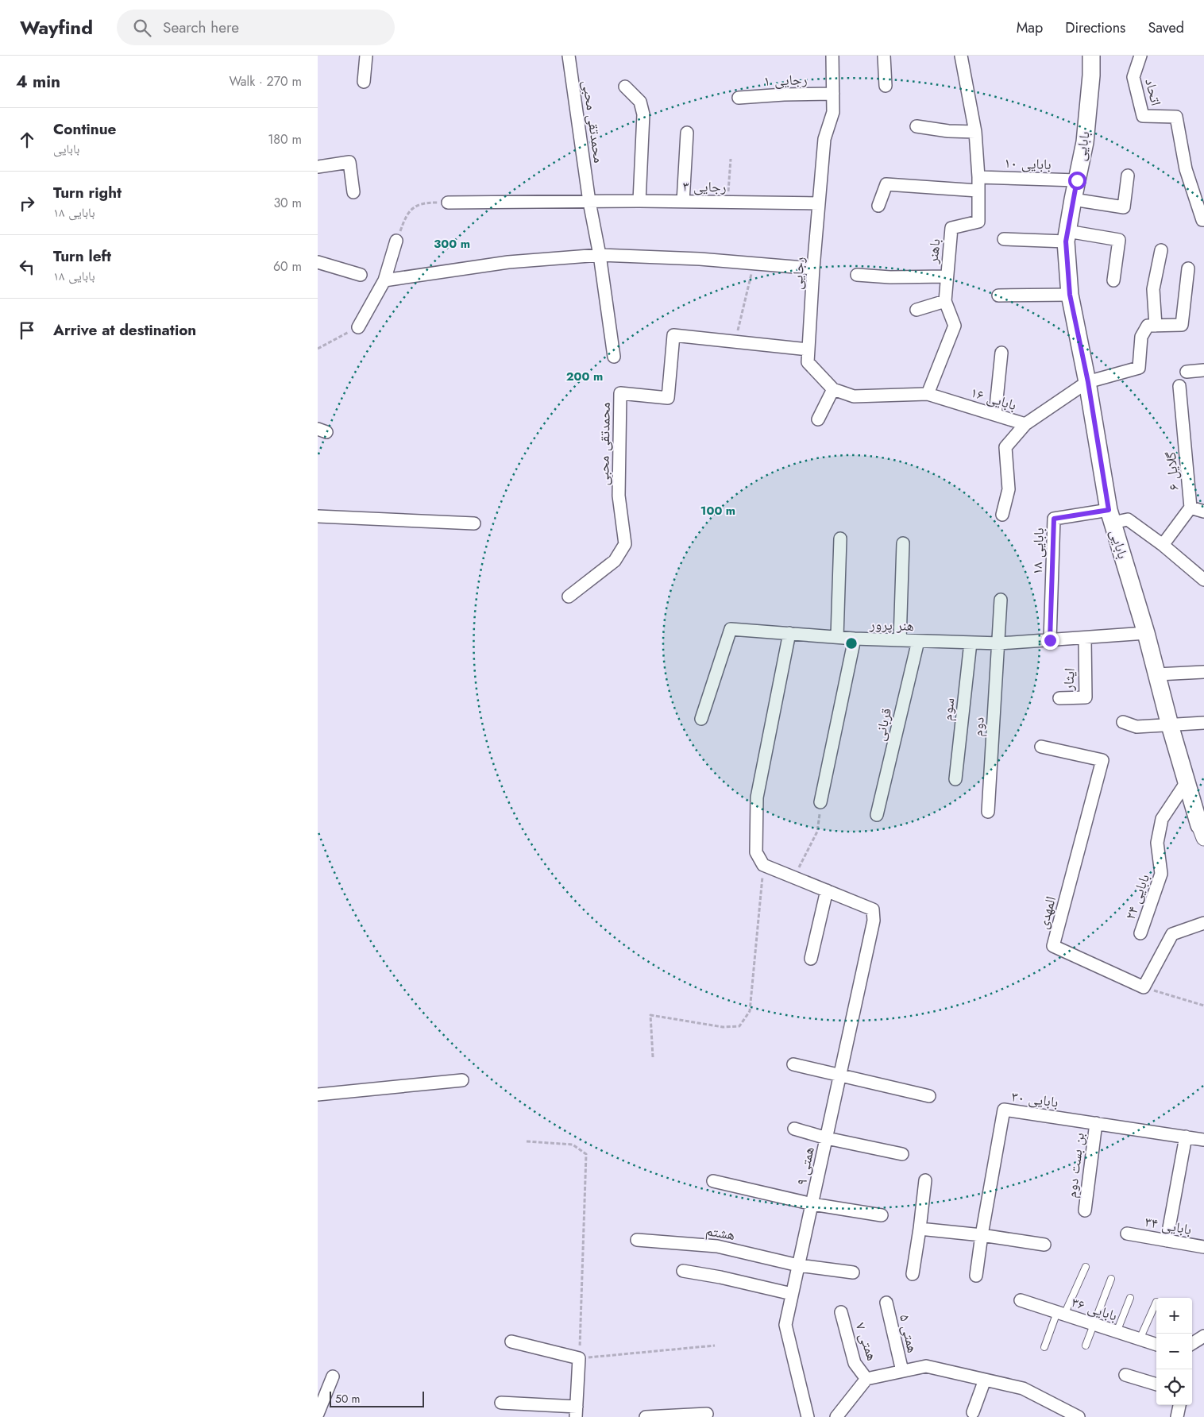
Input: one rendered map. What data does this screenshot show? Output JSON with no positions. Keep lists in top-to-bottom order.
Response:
{
  "streets": {
    "main road": ["بابایی"],
    "street": [
      "رجایی ۱",
      "اتحاد",
      "محمدتقی محبی",
      "بابایی ۱۰",
      "رجایی ۳",
      "باهنر",
      "رجایی",
      "بابایی ۱۶",
      "گلایل ۶",
      "بابایی ۱۸",
      "هنر پرور",
      "ایثار",
      "سوم",
      "قربانی",
      "دوم",
      "بابایی ۲۴",
      "المهدی",
      "بابایی ۳۰",
      "بن بست دوم",
      "همتی ۹",
      "بابایی ۳۴",
      "هشتم",
      "بابایی ۳۶",
      "همتی ۵",
      "همتی ۷"
    ]
  },
  "crossings": [
    ["رجایی ۱", "رجایی"],
    ["محمدتقی محبی", "رجایی ۳"],
    ["محمدتقی محبی", "رجایی"],
    ["بابایی", "بابایی ۱۰"],
    ["بابایی", "بابایی ۱۶"],
    ["بابایی", "بابایی ۱۸"],
    ["بابایی", "هنر پرور"],
    ["بابایی", "بابایی ۲۴"],
    ["بابایی ۱۰", "باهنر"],
    ["رجایی ۳", "رجایی"],
    ["باهنر", "رجایی"],
    ["باهنر", "بابایی ۱۶"],
    ["رجایی", "بابایی ۱۶"],
    ["بابایی ۱۸", "هنر پرور"],
    ["هنر پرور", "ایثار"],
    ["هنر پرور", "سوم"],
    ["هنر پرور", "قربانی"],
    ["هنر پرور", "دوم"],
    ["بابایی ۳۰", "بن بست دوم"],
    ["همتی ۹", "هشتم"]
  ],
  "scale_bar": "50 m",
  "page": {
    "header": "Wayfind",
    "search": "Search here",
    "nav": ["Map", "Directions", "Saved"],
    "heading": ["4 min", "Walk · 270 m"],
    "list": [
      ["Continue", "بابایی", "180 m"],
      ["Turn right", "بابایی ۱۸", "30 m"],
      ["Turn left", "بابایی ۱۸", "60 m"],
      "Arrive at destination"
    ],
    "map_buttons": ["+", "−"],
    "scale": "50 m"
  },
  "rings": ["300 m", "200 m", "100 m"]
}
